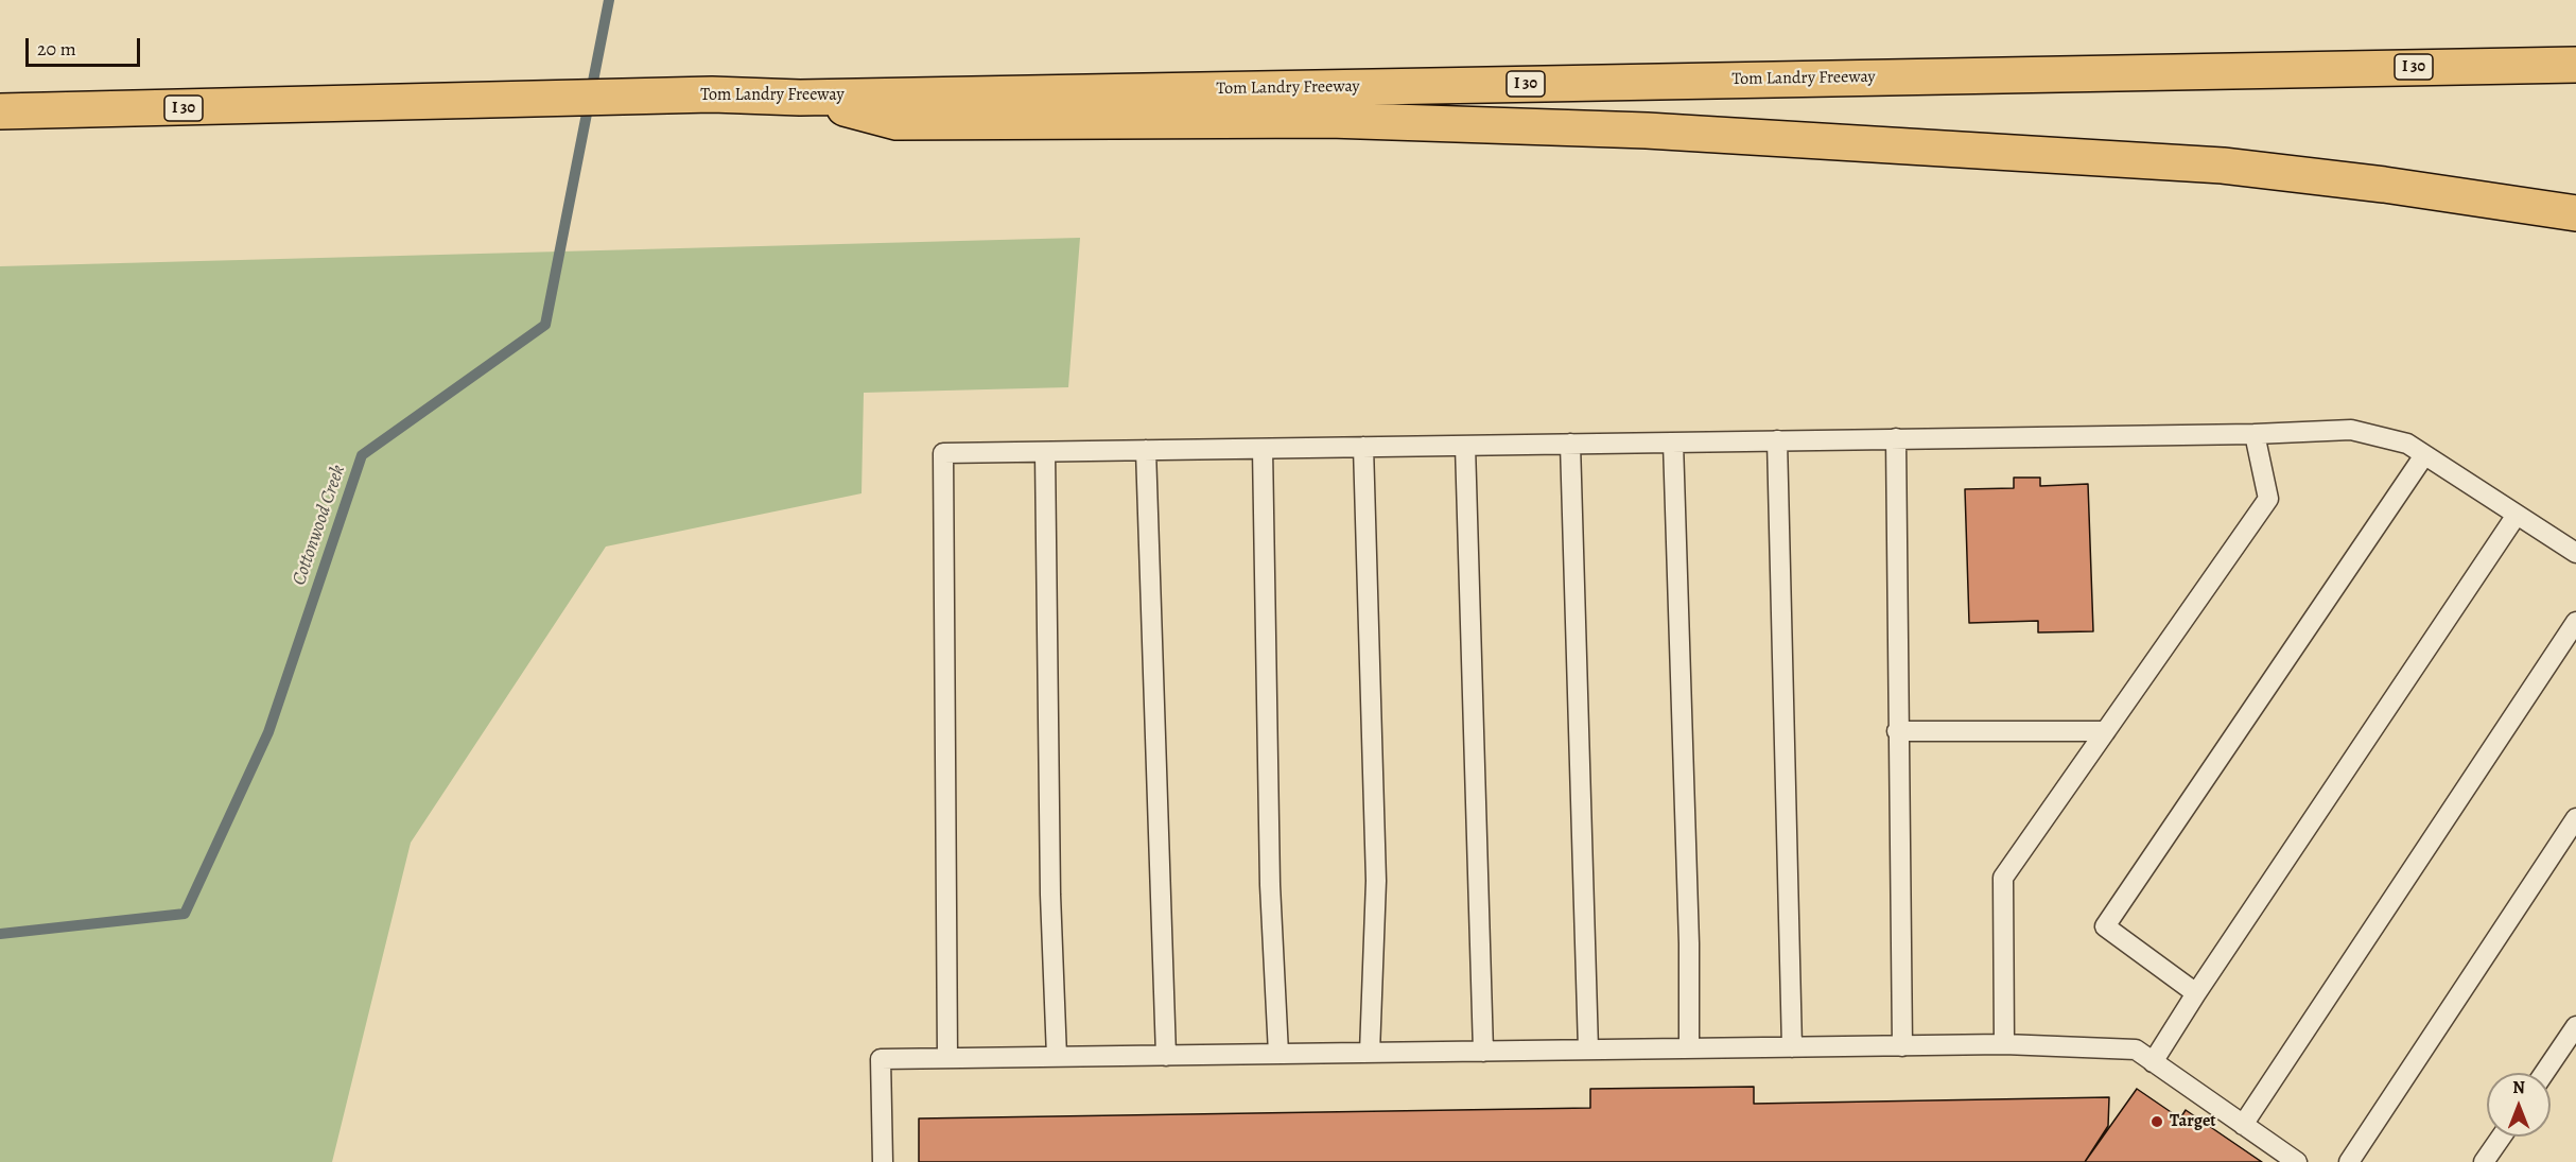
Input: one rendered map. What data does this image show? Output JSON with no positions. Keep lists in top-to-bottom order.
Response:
{
  "streets": {
    "highway": ["I 30", "Tom Landry Freeway"]
  },
  "water": ["Cottonwood Creek"],
  "places": ["Target"],
  "scale_bar": "20 m",
  "north": "top"
}
